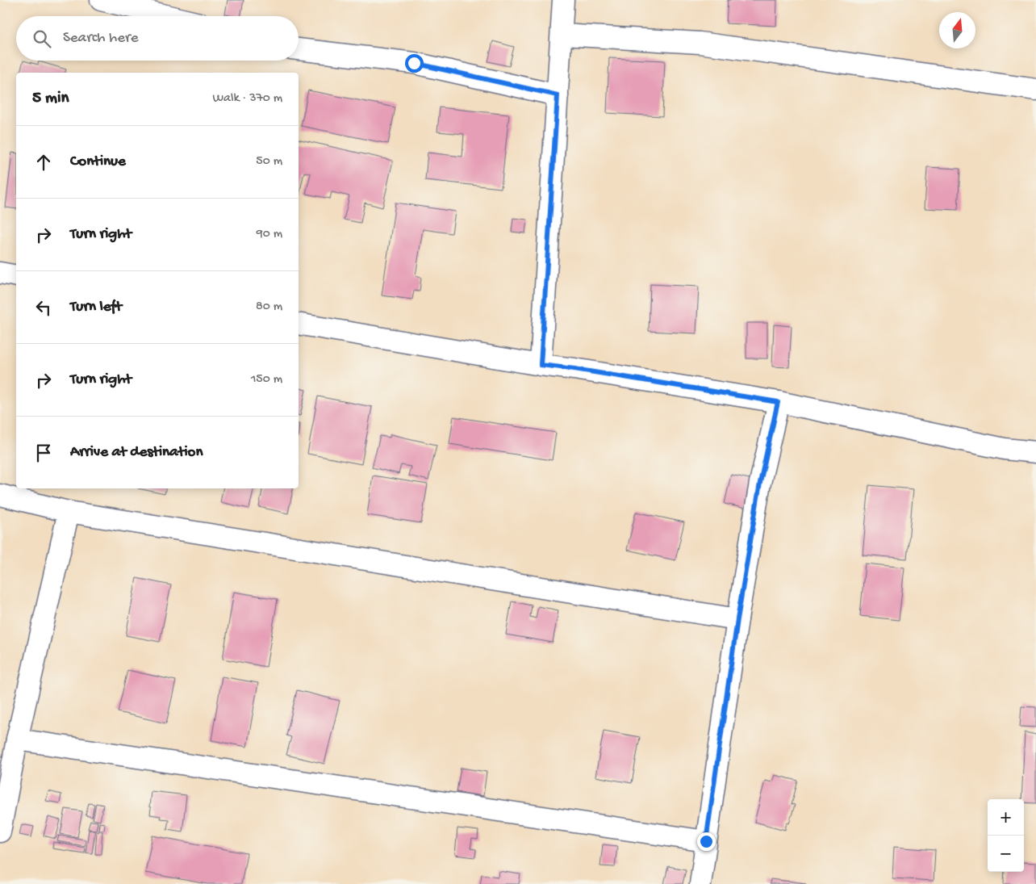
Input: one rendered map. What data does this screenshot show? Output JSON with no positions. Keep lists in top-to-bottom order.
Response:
{
  "north": "top",
  "page": {
    "search": "Search here",
    "heading": ["5 min", "Walk · 370 m"],
    "list": [
      ["Continue", "50 m"],
      ["Turn right", "90 m"],
      ["Turn left", "80 m"],
      ["Turn right", "150 m"],
      "Arrive at destination"
    ],
    "map_buttons": ["+", "−"]
  }
}
